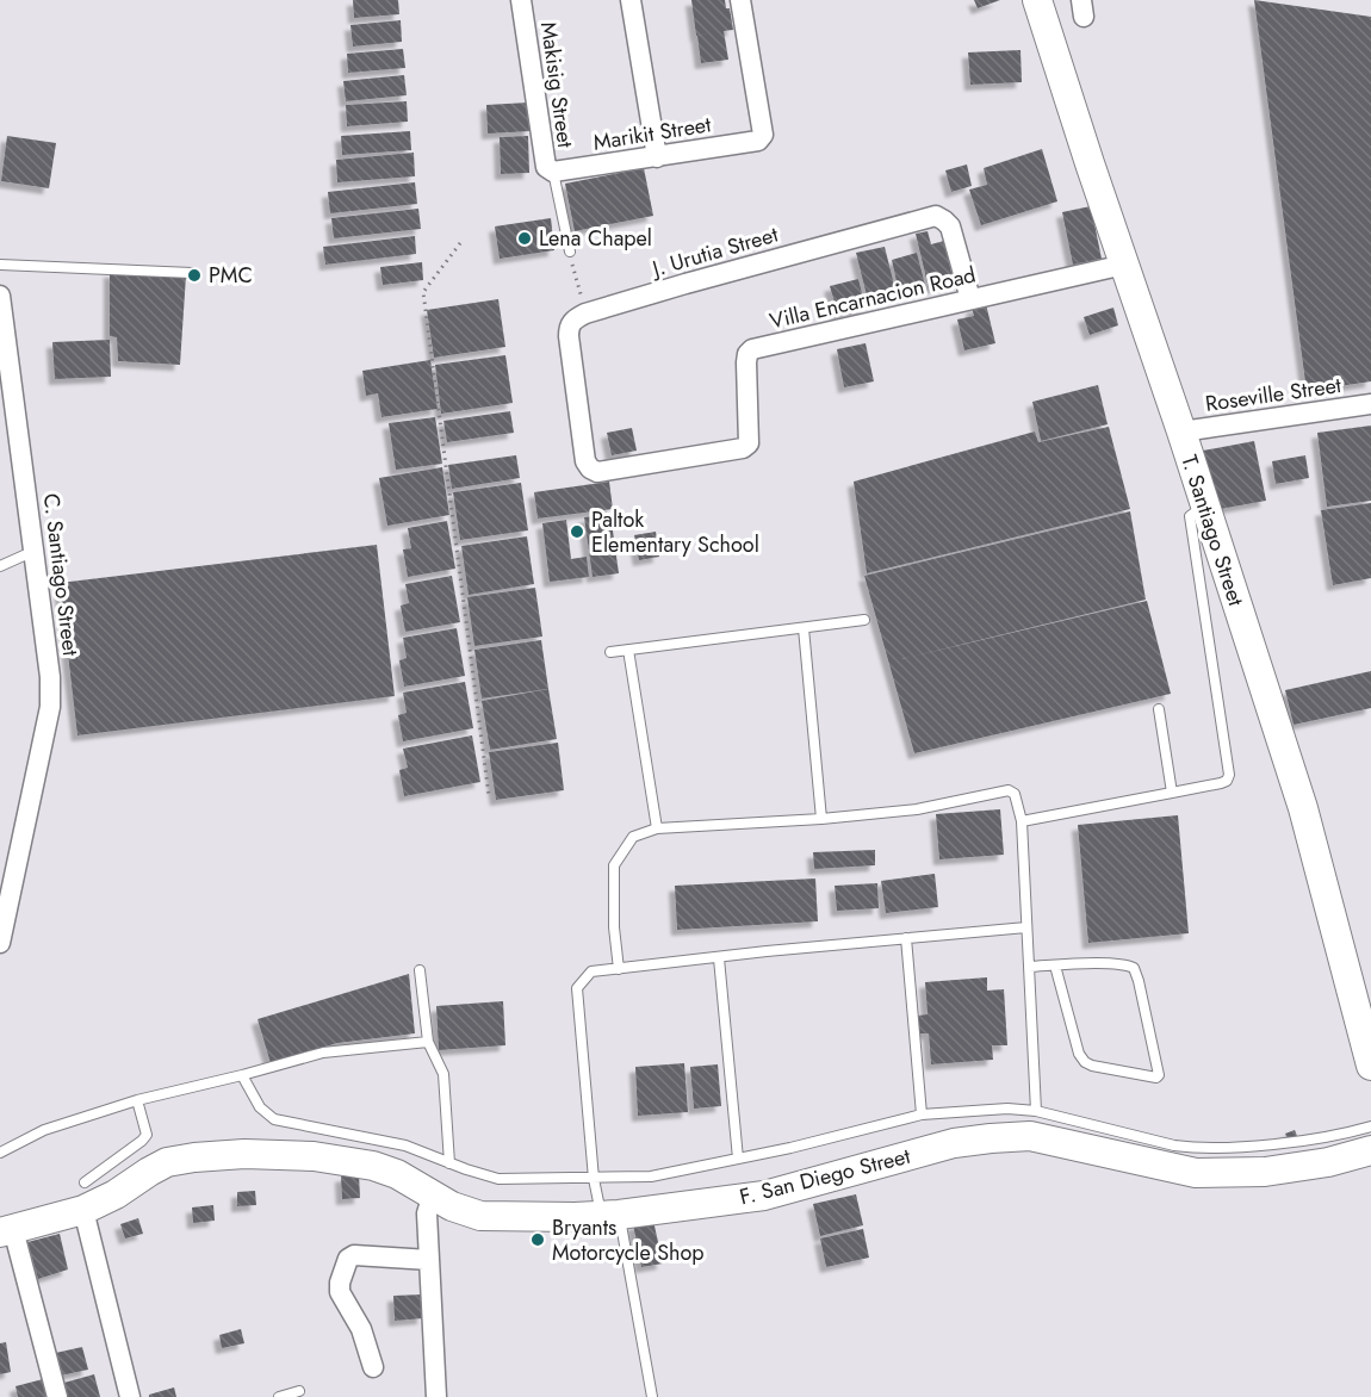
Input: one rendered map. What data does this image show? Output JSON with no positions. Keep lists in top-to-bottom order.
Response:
{
  "streets": {
    "street": [
      "Makisig Street",
      "Marikit Street",
      "J. Urutia Street",
      "Villa Encarnacion Road",
      "Roseville Street",
      "T. Santiago Street",
      "C. Santiago Street",
      "F. San Diego Street"
    ]
  },
  "crossings": [
    ["Makisig Street", "Marikit Street"],
    ["J. Urutia Street", "Villa Encarnacion Road"],
    ["Villa Encarnacion Road", "T. Santiago Street"],
    ["Roseville Street", "T. Santiago Street"]
  ],
  "places": [
    "Lena Chapel",
    "PMC",
    "Paltok Elementary School",
    "Bryants Motorcycle Shop"
  ]
}
